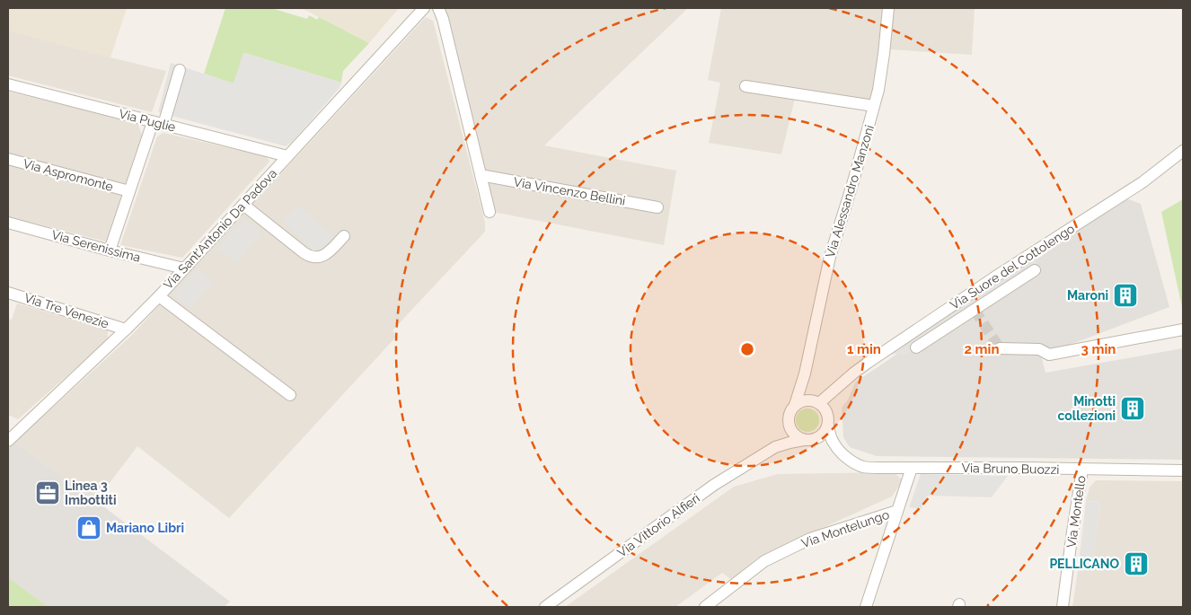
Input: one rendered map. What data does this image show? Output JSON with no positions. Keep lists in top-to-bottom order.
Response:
{
  "streets": {
    "street": [
      "Via Puglie",
      "Via Aspromonte",
      "Via Vincenzo Bellini",
      "Via Alessandro Manzoni",
      "Via Sant'Antonio Da Padova",
      "Via Serenissima",
      "Via Suore del Cottolengo",
      "Via Tre Venezie",
      "Via Bruno Buozzi",
      "Via Montello",
      "Via Vittorio Alfieri",
      "Via Montelungo"
    ]
  },
  "crossings": [
    ["Via Puglie", "Via Sant'Antonio Da Padova"],
    ["Via Alessandro Manzoni", "Via Suore del Cottolengo"],
    ["Via Alessandro Manzoni", "Via Bruno Buozzi"],
    ["Via Alessandro Manzoni", "Via Vittorio Alfieri"],
    ["Via Sant'Antonio Da Padova", "Via Serenissima"],
    ["Via Sant'Antonio Da Padova", "Via Tre Venezie"],
    ["Via Suore del Cottolengo", "Via Bruno Buozzi"],
    ["Via Suore del Cottolengo", "Via Vittorio Alfieri"],
    ["Via Bruno Buozzi", "Via Montello"],
    ["Via Bruno Buozzi", "Via Vittorio Alfieri"]
  ],
  "places": {
    "building": ["Maroni", "Minotti collezioni", "PELLICANO"],
    "office": ["Linea 3 Imbottiti"],
    "shop": ["Mariano Libri"]
  },
  "rings": ["1 min", "2 min", "3 min"]
}
